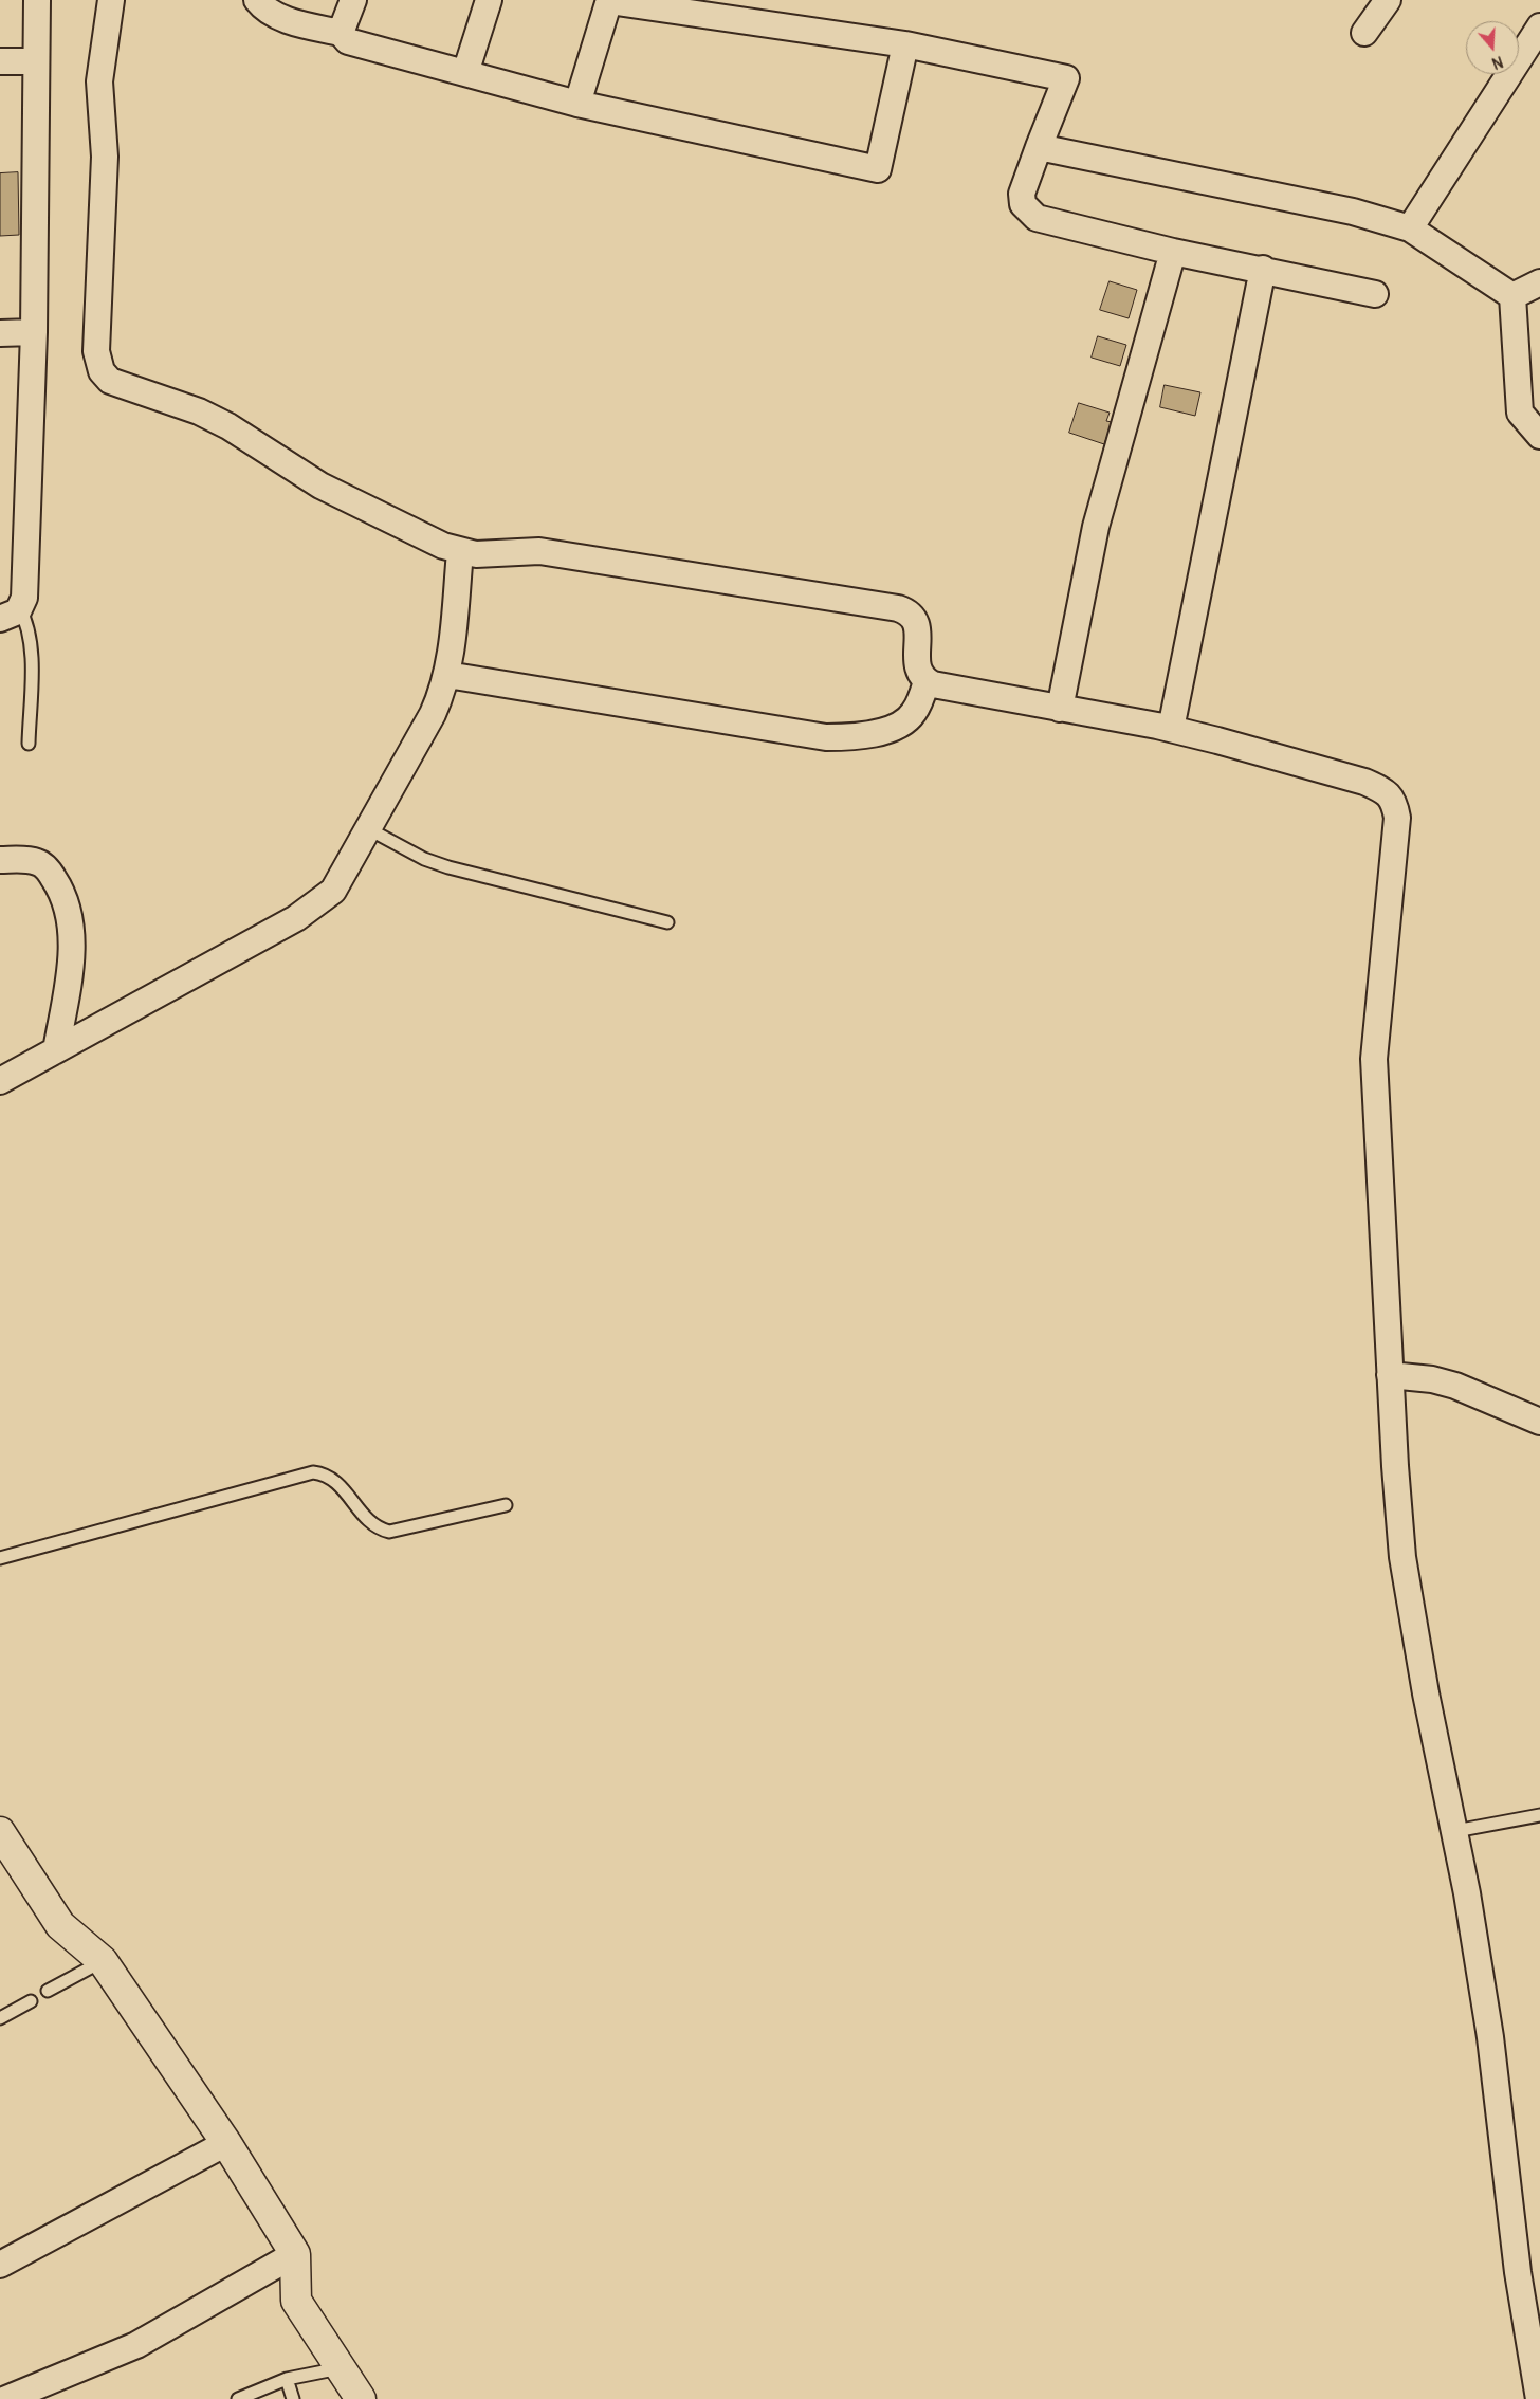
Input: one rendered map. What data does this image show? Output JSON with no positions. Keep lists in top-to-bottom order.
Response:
{
  "north": "bottom"
}
